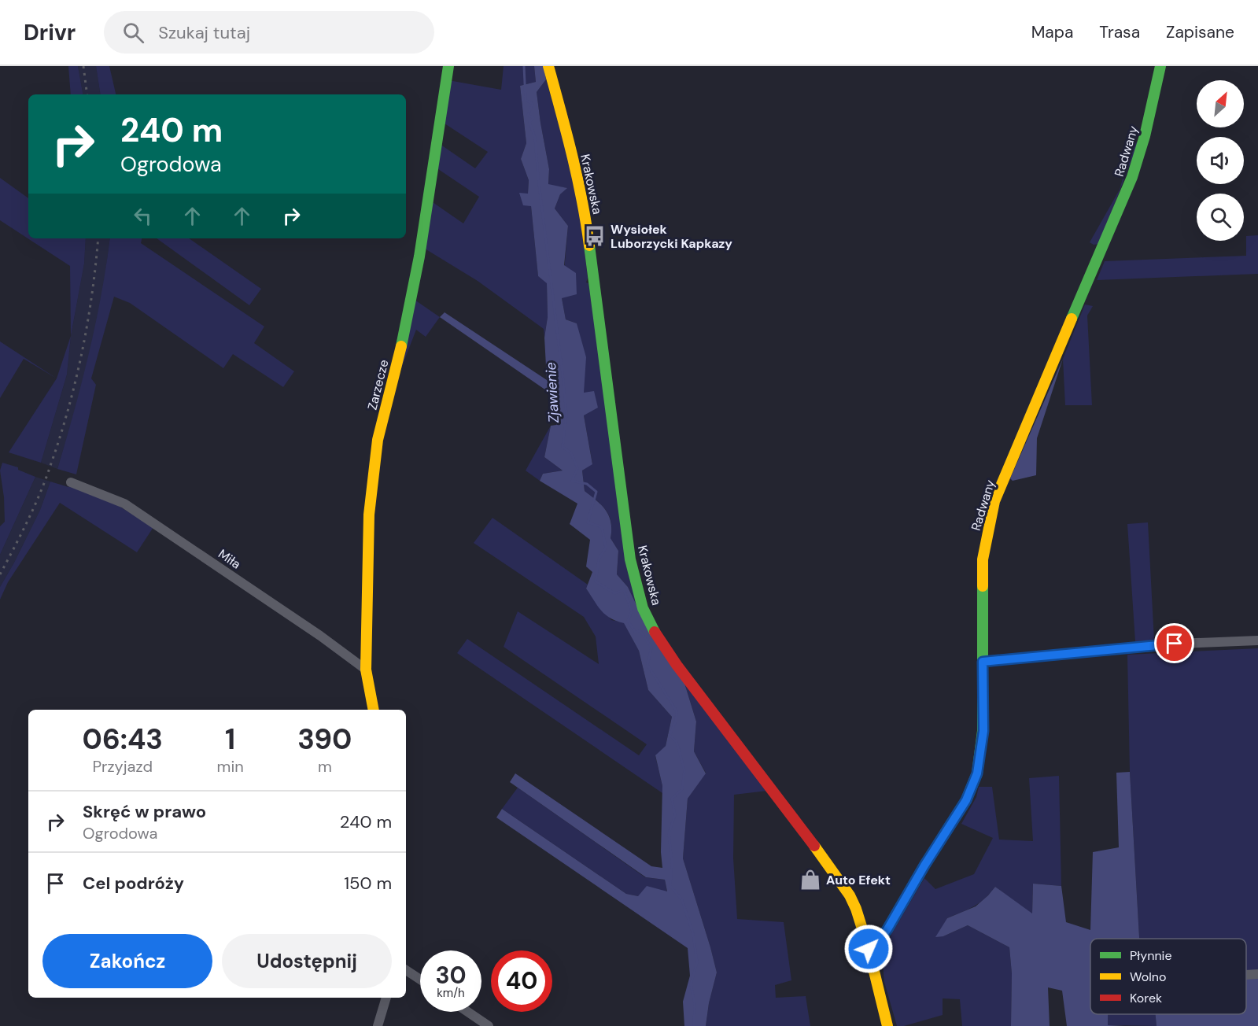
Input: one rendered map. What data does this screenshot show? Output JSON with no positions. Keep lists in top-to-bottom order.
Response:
{
  "streets": {
    "street": [
      "Radwany",
      "Krakowska",
      "Zarzecze",
      "Miła"
    ]
  },
  "crossings": [
    ["Radwany", "Krakowska"],
    ["Zarzecze", "Miła"]
  ],
  "water": ["Zjawienie"],
  "places": {
    "bus stop": ["Wysiołek Luborzycki Kapkazy"],
    "shop": ["Auto Efekt"]
  },
  "legend": ["Płynnie", "Wolno", "Korek"],
  "north": "top right",
  "page": {
    "header": "Drivr",
    "search": "Szukaj tutaj",
    "nav": ["Mapa", "Trasa", "Zapisane"],
    "turn": ["240 m", "Ogrodowa"],
    "eta": [
      "06:43",
      "Przyjazd",
      "1",
      "min",
      "390",
      "m"
    ],
    "list": [
      {
        "name": "Skręć w prawo",
        "note": "Ogrodowa",
        "value": "240 m"
      },
      {
        "name": "Cel podróży",
        "value": "150 m"
      }
    ],
    "buttons": ["Zakończ", "Udostępnij"],
    "speed": "30 km/h",
    "limit": "40"
  }
}
